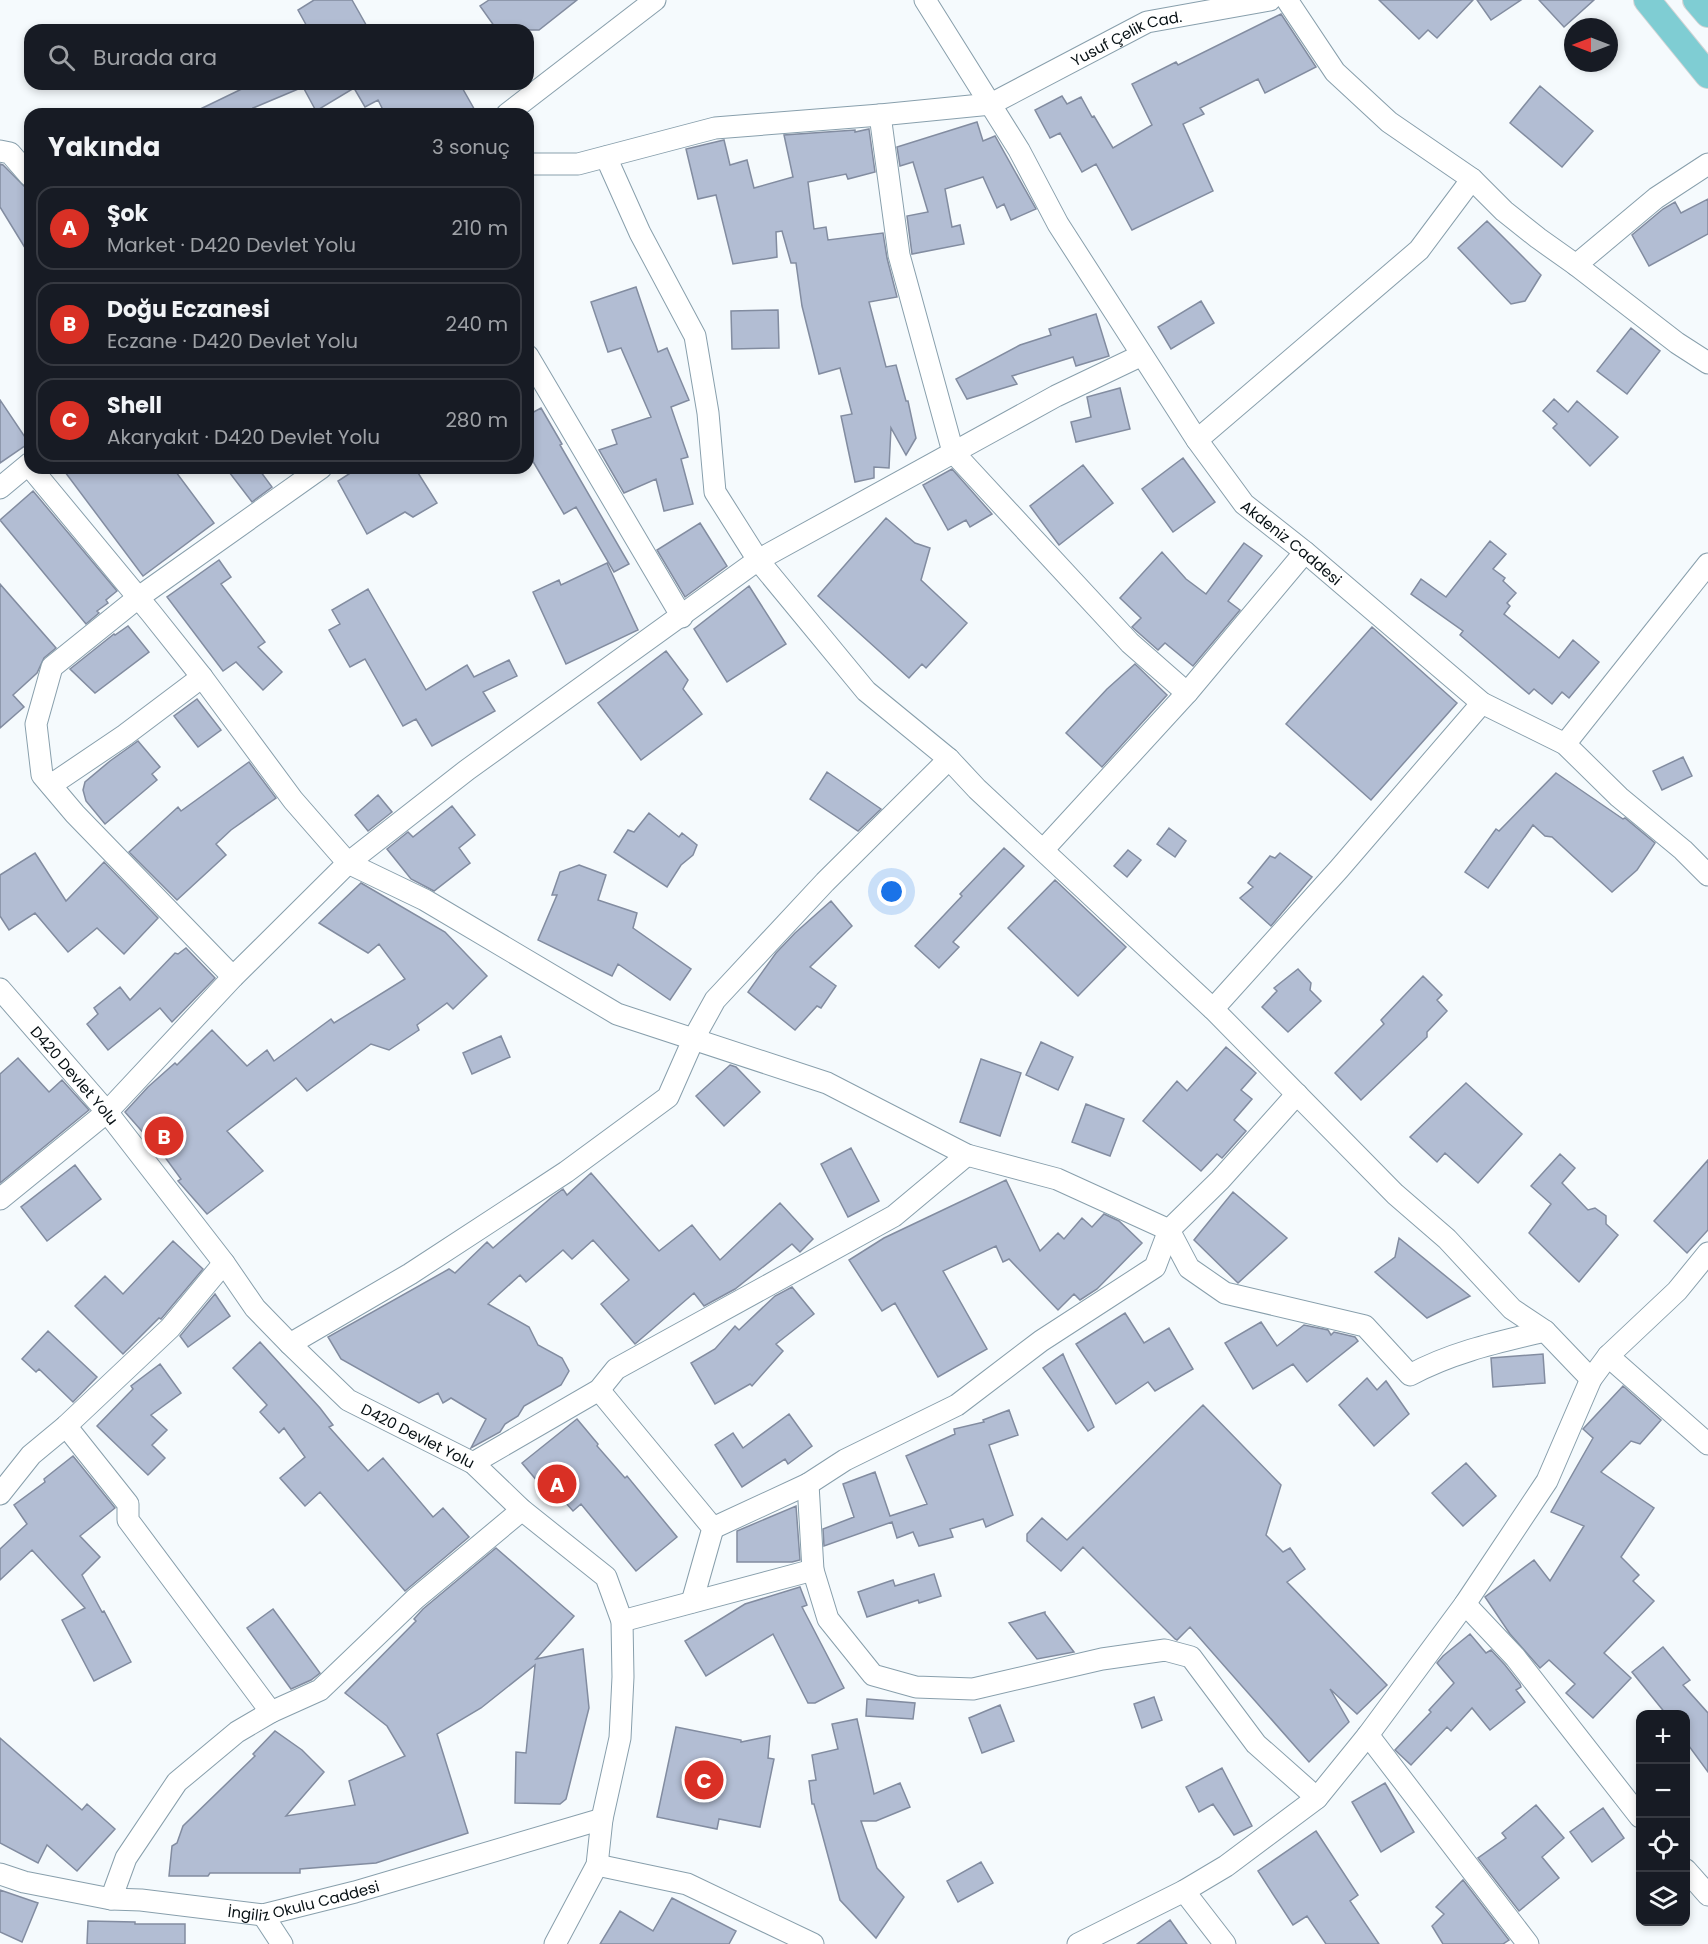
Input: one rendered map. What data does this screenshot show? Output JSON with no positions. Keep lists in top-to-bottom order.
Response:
{
  "streets": {
    "street": [
      "Yusuf Çelik Cad.",
      "Akdeniz Caddesi",
      "D420 Devlet Yolu",
      "İngiliz Okulu Caddesi"
    ]
  },
  "crossings": [
    ["Yusuf Çelik Cad.", "Akdeniz Caddesi"],
    ["D420 Devlet Yolu", "İngiliz Okulu Caddesi"]
  ],
  "north": "left",
  "page": {
    "search": "Burada ara",
    "heading": ["Yakında", "3 sonuç"],
    "list": [
      {
        "mark": "A",
        "name": "Şok",
        "note": "Market · D420 Devlet Yolu",
        "value": "210 m"
      },
      {
        "mark": "B",
        "name": "Doğu Eczanesi",
        "note": "Eczane · D420 Devlet Yolu",
        "value": "240 m"
      },
      {
        "mark": "C",
        "name": "Shell",
        "note": "Akaryakıt · D420 Devlet Yolu",
        "value": "280 m"
      }
    ],
    "pins": ["B", "A", "C"],
    "map_buttons": ["+", "−"]
  }
}
